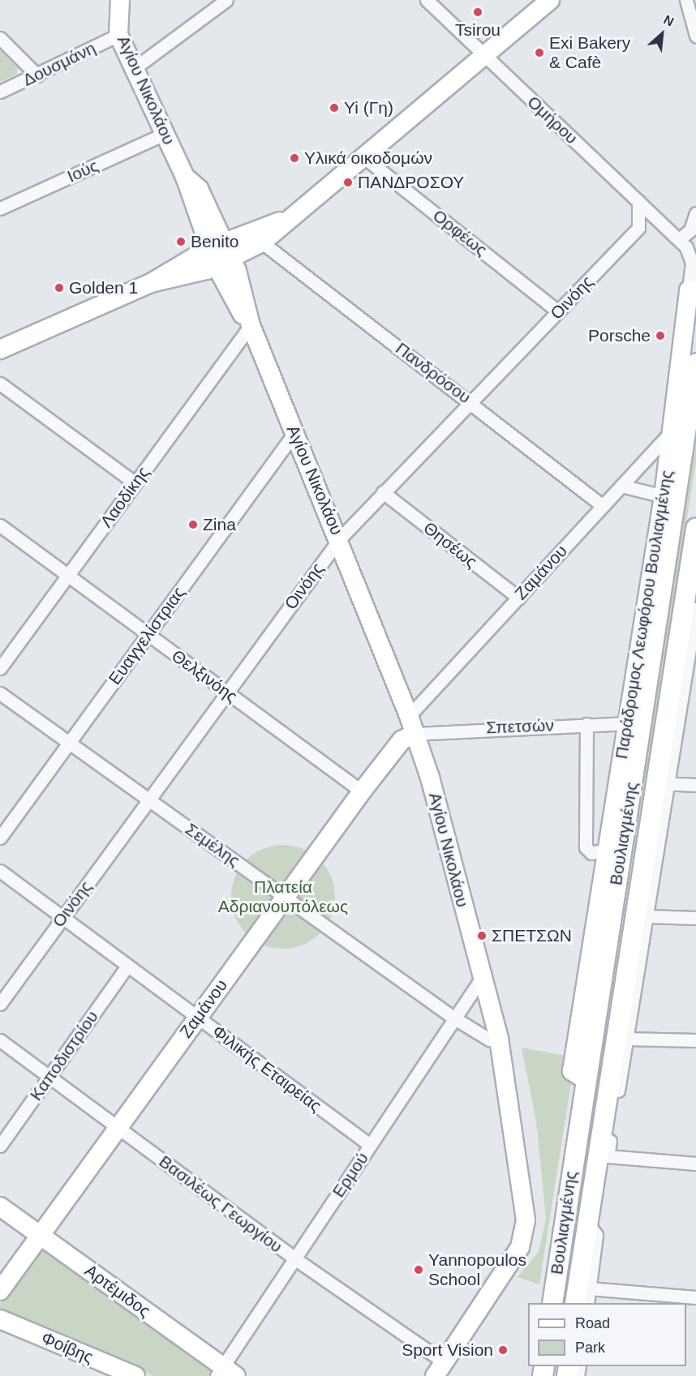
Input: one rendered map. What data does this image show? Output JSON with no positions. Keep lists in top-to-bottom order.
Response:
{
  "streets": {
    "main road": ["Βουλιαγμένης"],
    "street": [
      "Δουσμάνη",
      "Αγίου Νικολάου",
      "Ομήρου",
      "Ιούς",
      "Ορφέως",
      "Οινόης",
      "Πανδρόσου",
      "Λαοδίκης",
      "Θησέως",
      "Ζαμάνου",
      "Παράδρομος Λεωφόρου Βουλιαγμένης",
      "Ευαγγελίστριας",
      "Θελξινόης",
      "Σπετσών",
      "Σεμέλης",
      "Καποδιστρίου",
      "Φιλικής Εταιρείας",
      "Ερμού",
      "Βασιλέως Γεωργίου",
      "Αρτέμιδος",
      "Φοίβης"
    ]
  },
  "crossings": [
    ["Δουσμάνη", "Αγίου Νικολάου"],
    ["Αγίου Νικολάου", "Ιούς"],
    ["Αγίου Νικολάου", "Οινόης"],
    ["Αγίου Νικολάου", "Λαοδίκης"],
    ["Αγίου Νικολάου", "Ζαμάνου"],
    ["Αγίου Νικολάου", "Ευαγγελίστριας"],
    ["Αγίου Νικολάου", "Σπετσών"],
    ["Αγίου Νικολάου", "Σεμέλης"],
    ["Αγίου Νικολάου", "Ερμού"],
    ["Αγίου Νικολάου", "Βασιλέως Γεωργίου"],
    ["Ομήρου", "Οινόης"],
    ["Ομήρου", "Παράδρομος Λεωφόρου Βουλιαγμένης"],
    ["Ορφέως", "Οινόης"],
    ["Οινόης", "Πανδρόσου"],
    ["Οινόης", "Θησέως"],
    ["Οινόης", "Θελξινόης"],
    ["Οινόης", "Σεμέλης"],
    ["Οινόης", "Φιλικής Εταιρείας"],
    ["Πανδρόσου", "Ζαμάνου"],
    ["Λαοδίκης", "Θελξινόης"],
    ["Θησέως", "Ζαμάνου"],
    ["Ζαμάνου", "Παράδρομος Λεωφόρου Βουλιαγμένης"],
    ["Ζαμάνου", "Θελξινόης"],
    ["Ζαμάνου", "Σπετσών"],
    ["Ζαμάνου", "Σεμέλης"],
    ["Ζαμάνου", "Φιλικής Εταιρείας"],
    ["Ζαμάνου", "Βασιλέως Γεωργίου"],
    ["Ζαμάνου", "Αρτέμιδος"],
    ["Παράδρομος Λεωφόρου Βουλιαγμένης", "Σπετσών"],
    ["Παράδρομος Λεωφόρου Βουλιαγμένης", "Βουλιαγμένης"],
    ["Ευαγγελίστριας", "Θελξινόης"],
    ["Ευαγγελίστριας", "Σεμέλης"],
    ["Σεμέλης", "Ερμού"],
    ["Καποδιστρίου", "Φιλικής Εταιρείας"],
    ["Καποδιστρίου", "Βασιλέως Γεωργίου"],
    ["Φιλικής Εταιρείας", "Ερμού"],
    ["Ερμού", "Βασιλέως Γεωργίου"],
    ["Ερμού", "Αρτέμιδος"]
  ],
  "parks": ["Πλατεία Αδριανουπόλεως"],
  "places": [
    "Tsirou",
    "Exi Bakery & Cafè",
    "Yi (Γη)",
    "Υλικά οικοδομών",
    "ΠΑΝΔΡΟΣΟΥ",
    "Benito",
    "Golden 1",
    "Porsche",
    "Zina",
    "ΣΠΕΤΣΩΝ",
    "Yannopoulos School",
    "Sport Vision"
  ],
  "legend": ["Road", "Park"],
  "north": "top right"
}
